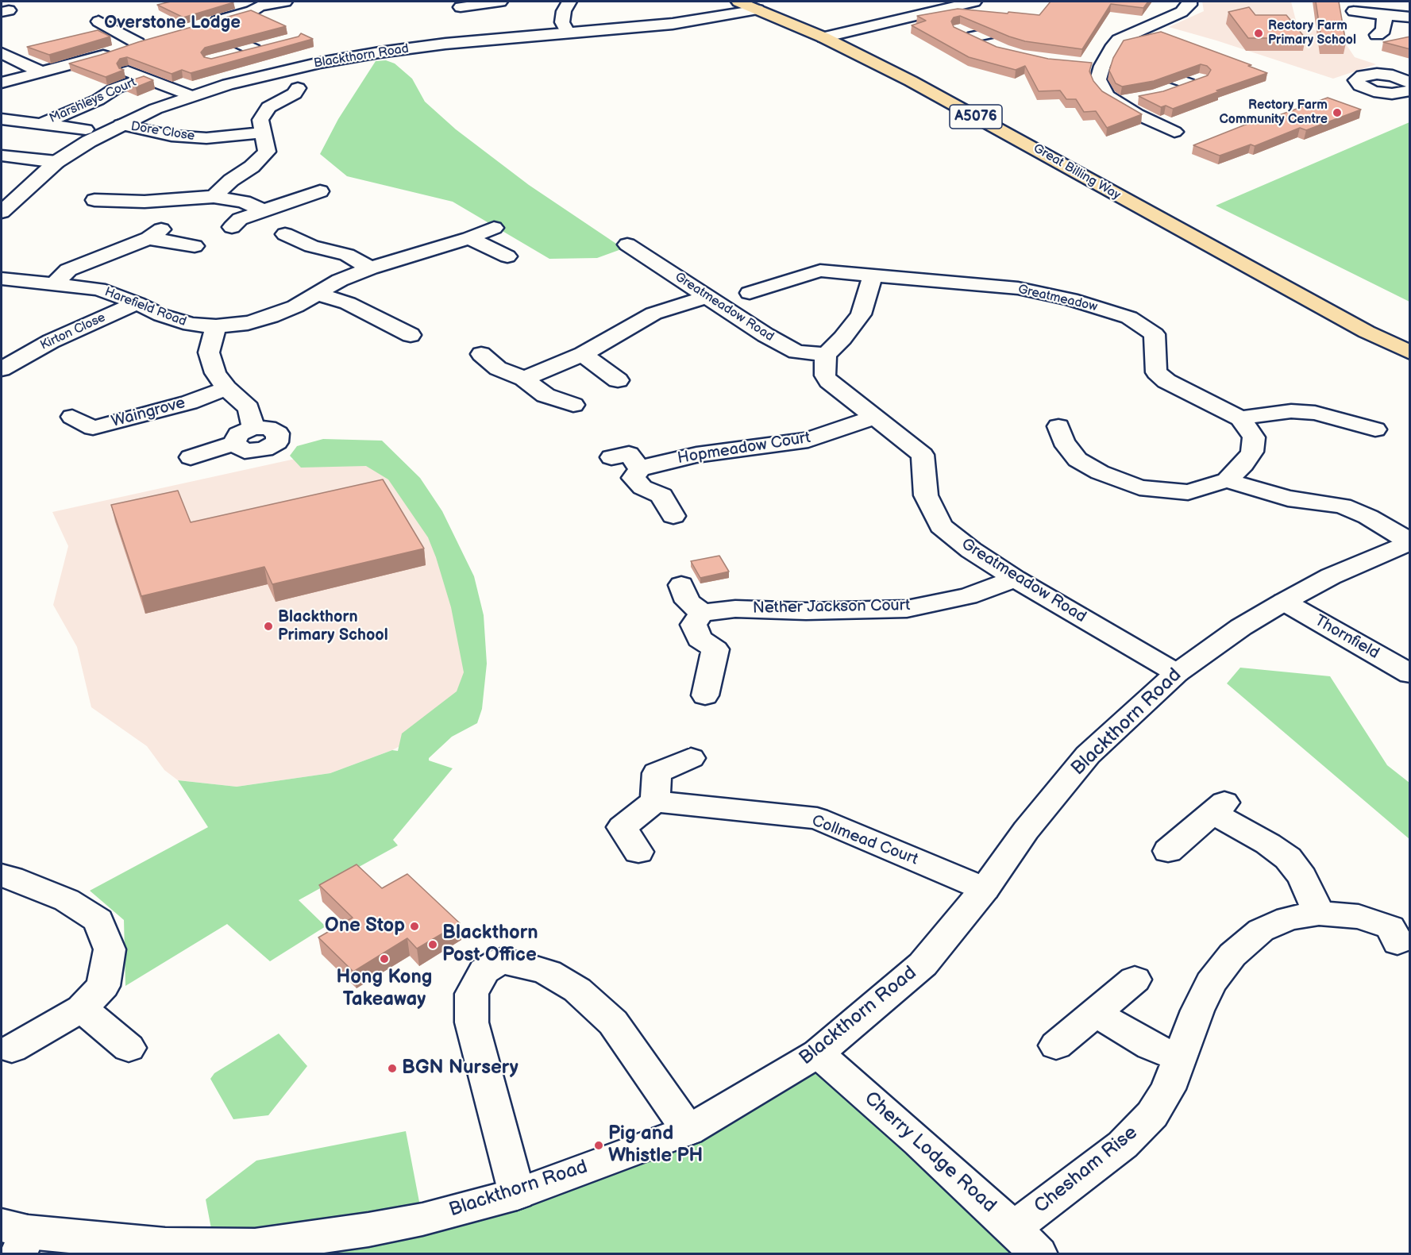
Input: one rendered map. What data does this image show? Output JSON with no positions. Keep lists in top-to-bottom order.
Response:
{
  "streets": {
    "main road": ["A5076", "Great Billing Way"],
    "street": [
      "Blackthorn Road",
      "Marshleys Court",
      "Dore Close",
      "Greatmeadow",
      "Harefield Road",
      "Greatmeadow Road",
      "Kirton Close",
      "Waingrove",
      "Hopmeadow Court",
      "Nether Jackson Court",
      "Thornfield",
      "Collmead Court",
      "Cherry Lodge Road",
      "Chesham Rise"
    ]
  },
  "crossings": [
    ["Blackthorn Road", "Marshleys Court"],
    ["Blackthorn Road", "Dore Close"],
    ["Blackthorn Road", "Great Billing Way"],
    ["Blackthorn Road", "Greatmeadow Road"],
    ["Blackthorn Road", "Thornfield"],
    ["Blackthorn Road", "Collmead Court"],
    ["Blackthorn Road", "Cherry Lodge Road"],
    ["Harefield Road", "Kirton Close"],
    ["Greatmeadow Road", "Hopmeadow Court"],
    ["Greatmeadow Road", "Nether Jackson Court"],
    ["Cherry Lodge Road", "Chesham Rise"]
  ],
  "districts": ["Overstone Lodge"],
  "places": [
    "Rectory Farm Primary School",
    "Rectory Farm Community Centre",
    "Blackthorn Primary School",
    "One Stop",
    "Blackthorn Post Office",
    "Hong Kong Takeaway",
    "BGN Nursery",
    "Pig and Whistle PH"
  ]
}
